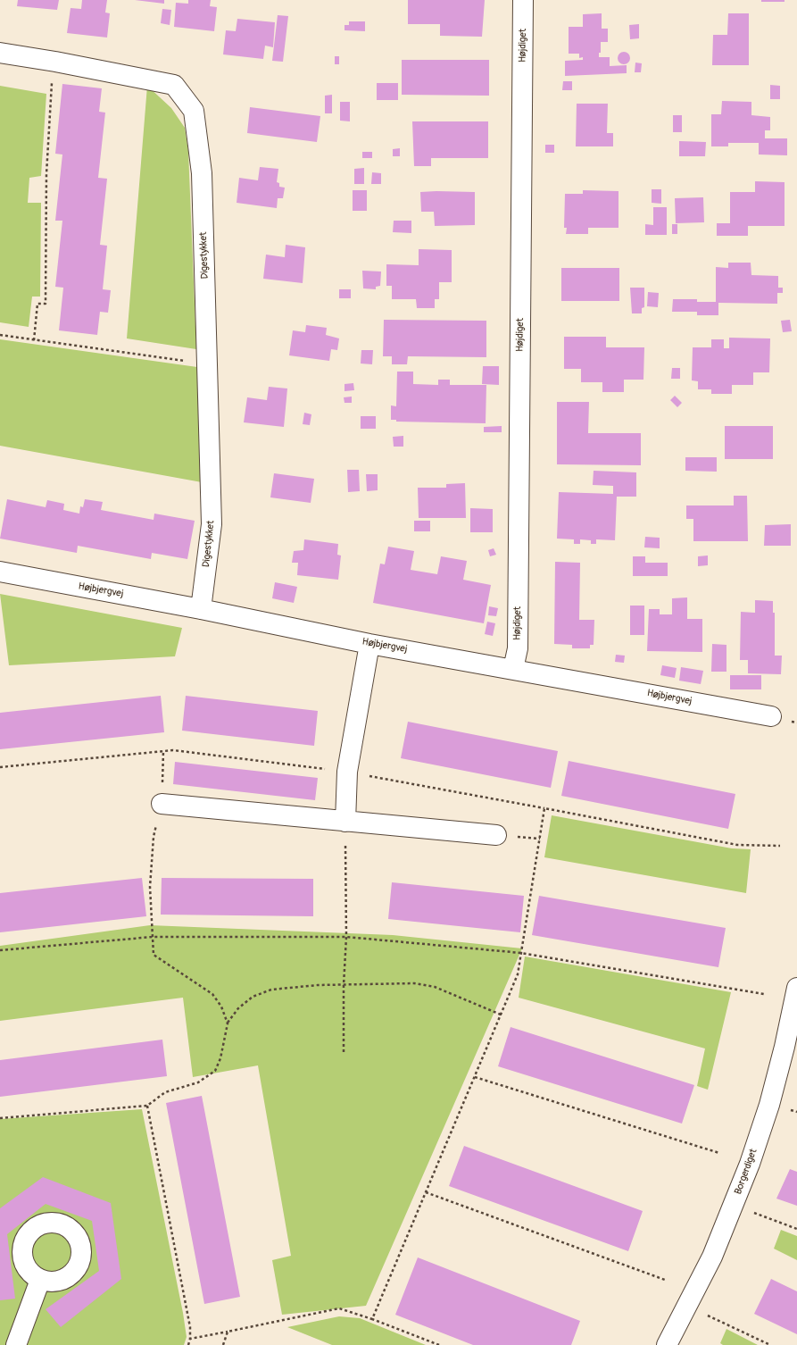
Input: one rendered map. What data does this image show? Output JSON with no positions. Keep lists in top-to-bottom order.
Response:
{
  "streets": {
    "street": [
      "Højdiget",
      "Digestykket",
      "Højbjergvej",
      "Borgerdiget"
    ]
  },
  "crossings": [
    ["Højdiget", "Højbjergvej"],
    ["Digestykket", "Højbjergvej"]
  ]
}
